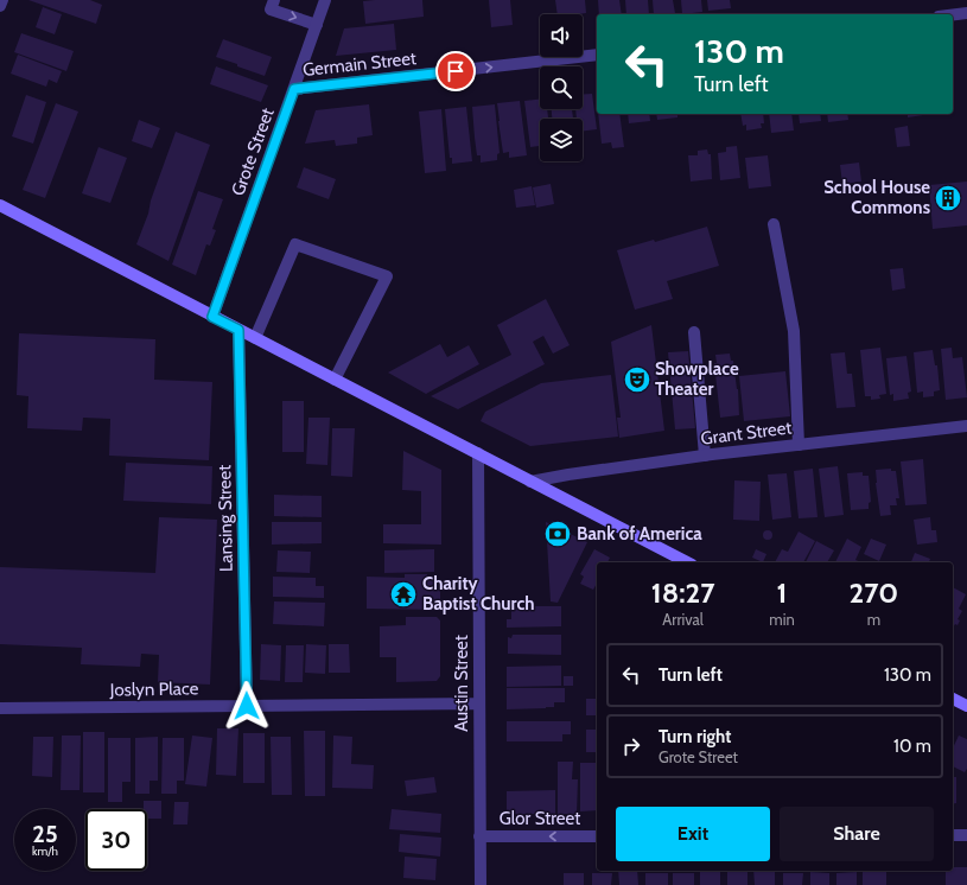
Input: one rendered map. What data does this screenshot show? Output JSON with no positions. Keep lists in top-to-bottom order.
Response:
{
  "streets": {
    "street": [
      "Germain Street",
      "Grote Street",
      "Grant Street",
      "Lansing Street",
      "Austin Street",
      "Joslyn Place",
      "Glor Street"
    ]
  },
  "crossings": [
    ["Germain Street", "Grote Street"],
    ["Lansing Street", "Joslyn Place"],
    ["Austin Street", "Joslyn Place"],
    ["Austin Street", "Glor Street"]
  ],
  "one_way": ["Germain Street", "Glor Street"],
  "places": {
    "building": ["School House Commons"],
    "theatre": ["Showplace Theater"],
    "bank": ["Bank of America"],
    "temple": ["Charity Baptist Church"]
  },
  "page": {
    "turn": ["130 m", "Turn left"],
    "eta": [
      "18:27",
      "Arrival",
      "1",
      "min",
      "270",
      "m"
    ],
    "list": [
      {
        "name": "Turn left",
        "value": "130 m"
      },
      {
        "name": "Turn right",
        "note": "Grote Street",
        "value": "10 m"
      }
    ],
    "buttons": ["Exit", "Share"],
    "speed": "25 km/h",
    "limit": "30"
  }
}
